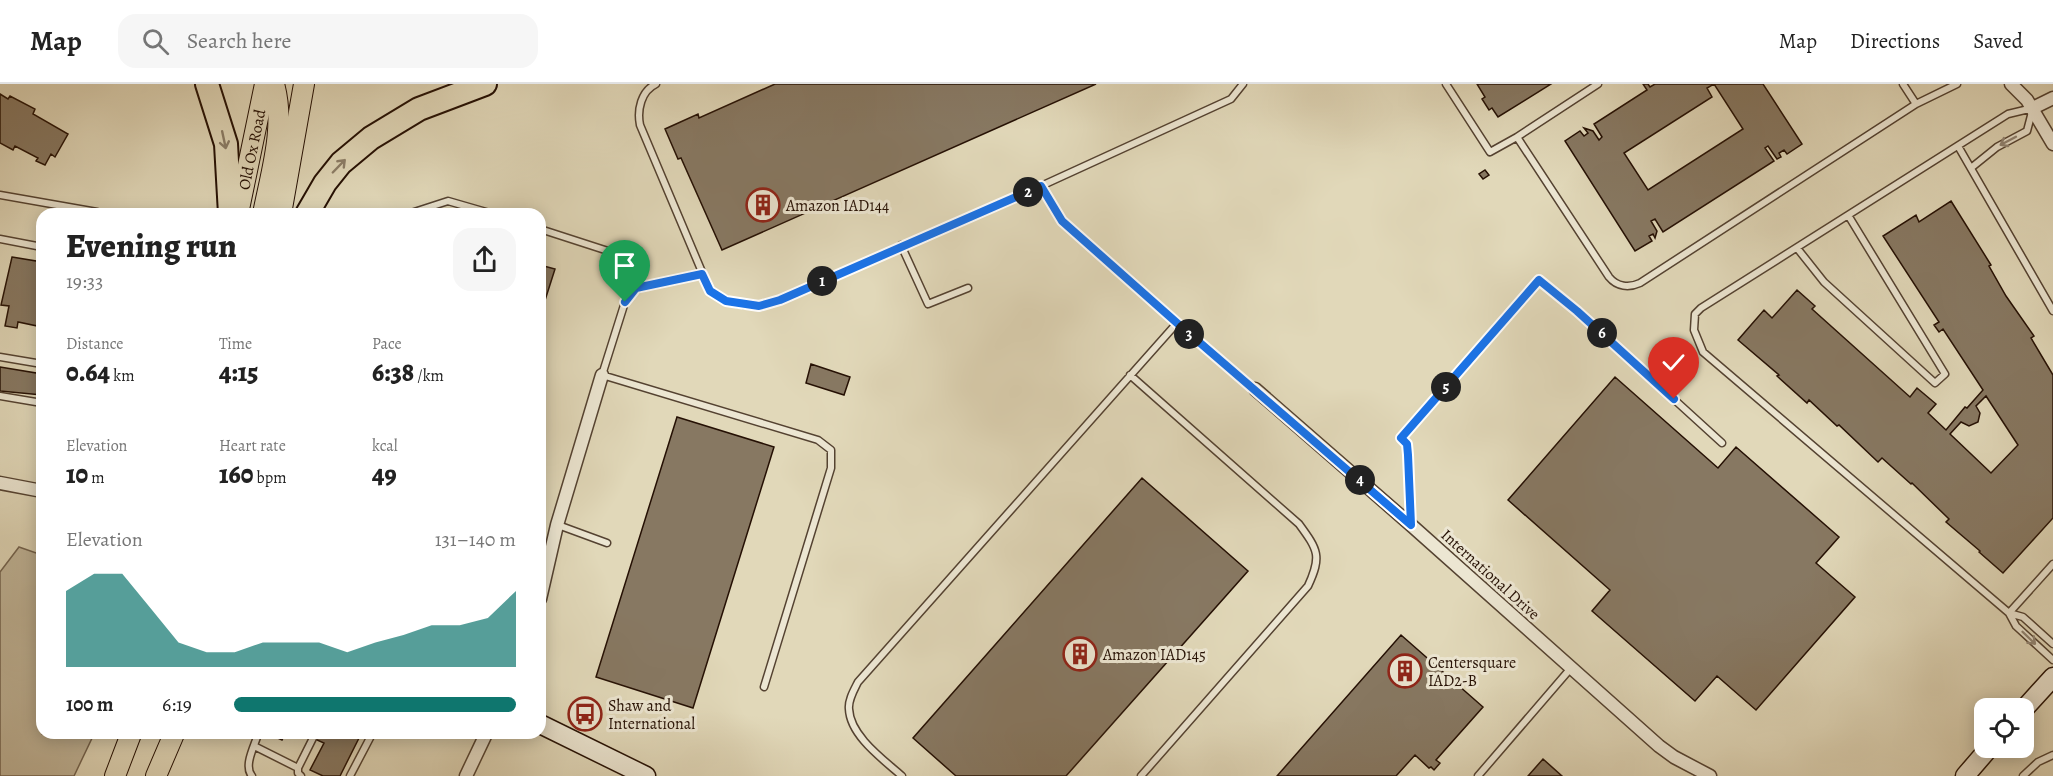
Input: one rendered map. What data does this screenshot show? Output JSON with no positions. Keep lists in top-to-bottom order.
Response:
{
  "streets": {
    "main road": ["Old Ox Road"],
    "street": ["International Drive"]
  },
  "places": {
    "building": ["Amazon IAD144", "Amazon IAD145", "Centersquare IAD2-B"],
    "bus stop": ["Shaw and International"]
  },
  "page": {
    "header": "Map",
    "search": "Search here",
    "nav": ["Map", "Directions", "Saved"],
    "pins": [
      "2",
      "1",
      "6",
      "3",
      "5",
      "4"
    ],
    "heading": ["Evening run", "19:33"],
    "stats": [
      ["Distance", "0.64 km"],
      ["Time", "4:15"],
      ["Pace", "6:38 /km"],
      ["Elevation", "10 m"],
      ["Heart rate", "160 bpm"],
      ["kcal", "49"]
    ],
    "chart": ["Elevation", "131–140 m"],
    "list": [
      {
        "name": "100 m",
        "note": "6:19"
      }
    ]
  }
}
